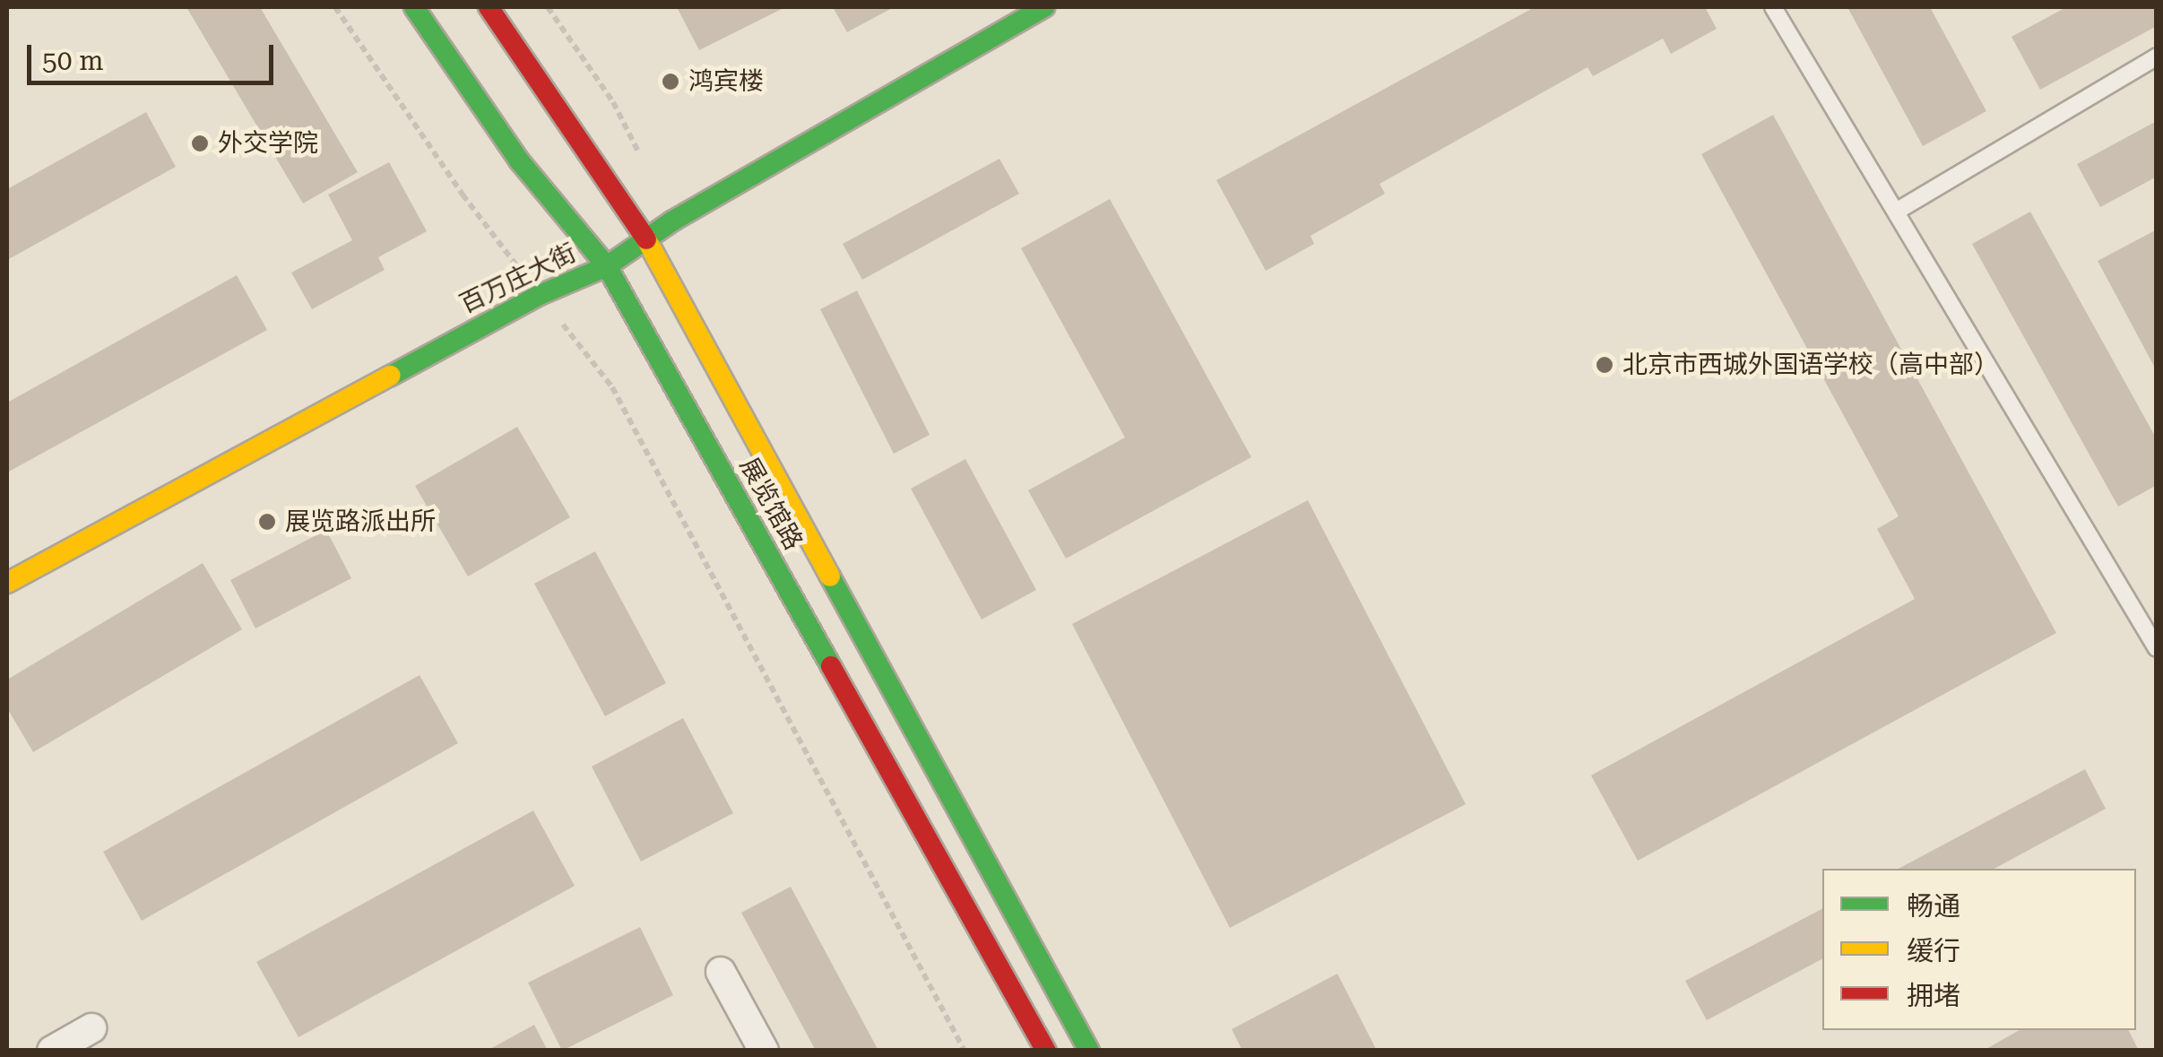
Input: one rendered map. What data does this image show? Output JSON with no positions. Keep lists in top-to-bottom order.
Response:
{
  "streets": {
    "main road": ["百万庄大街", "展览馆路"]
  },
  "crossings": [
    ["百万庄大街", "展览馆路"]
  ],
  "places": [
    "鸿宾楼",
    "外交学院",
    "北京市西城外国语学校（高中部）",
    "展览路派出所"
  ],
  "legend": ["畅通", "缓行", "拥堵"],
  "scale_bar": "50 m"
}
